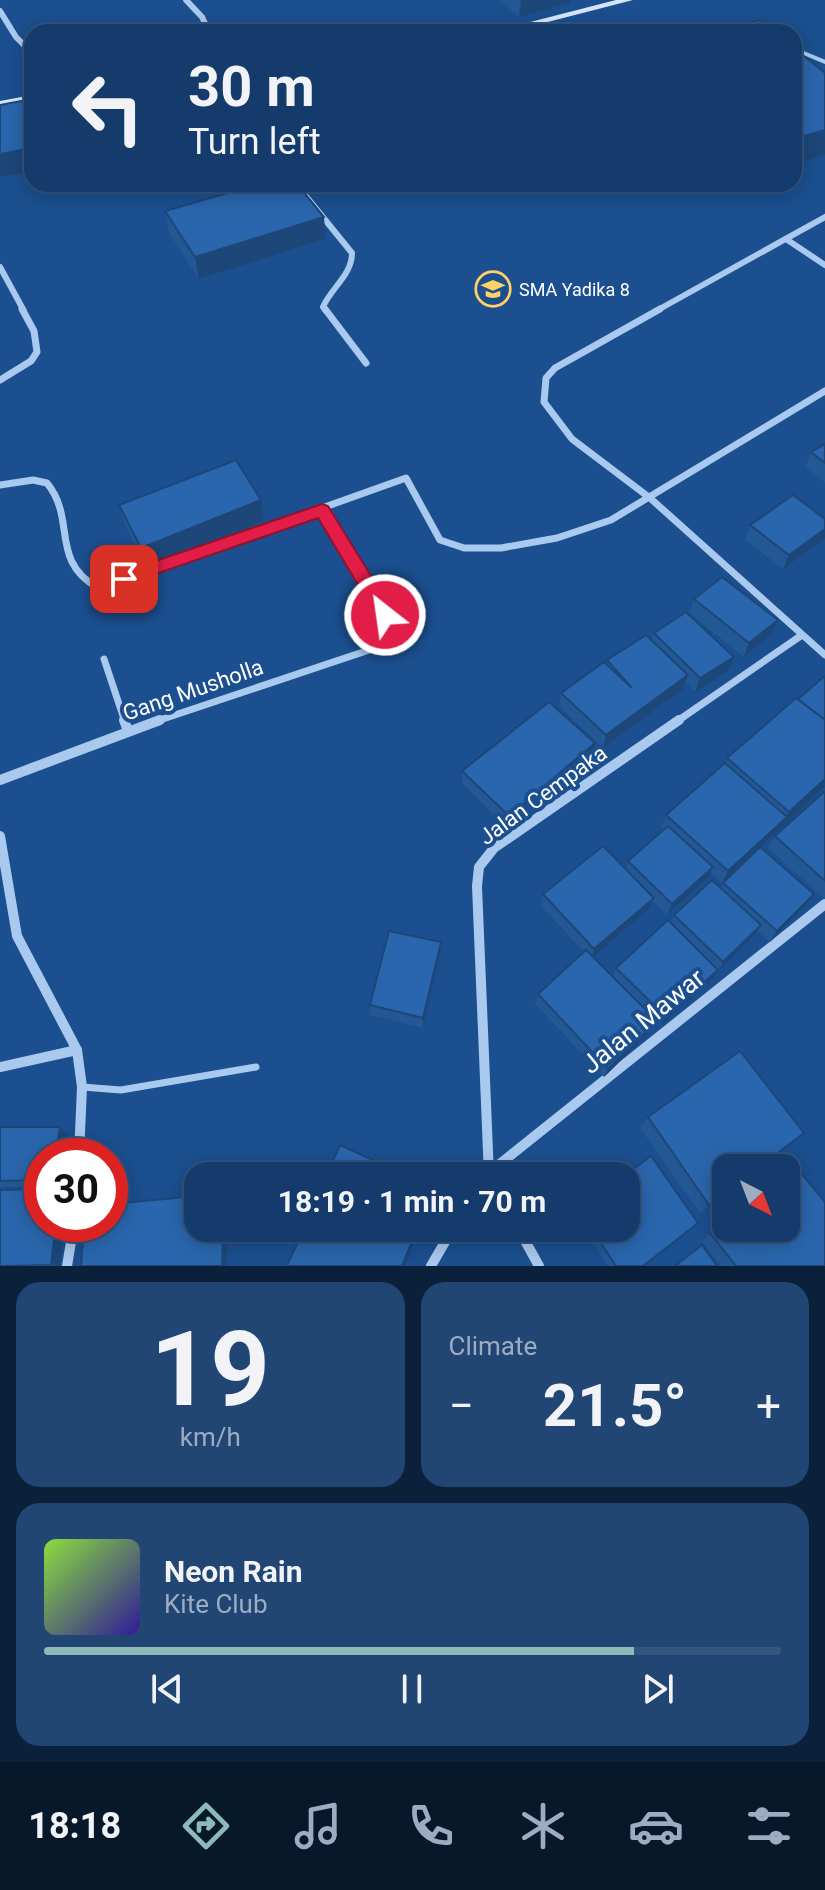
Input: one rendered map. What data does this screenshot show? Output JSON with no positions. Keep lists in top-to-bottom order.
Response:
{
  "streets": {
    "street": ["Gang Musholla", "Jalan Cempaka", "Jalan Mawar"]
  },
  "places": {
    "school or university": ["SMA Yadika 8"]
  },
  "north": "bottom right",
  "page": {
    "turn": ["30 m", "Turn left"],
    "limit": "30",
    "trip": "18:19 · 1 min · 70 m",
    "tile": [
      ["19", "km/h"],
      "Climate"
    ],
    "heat": ["−", "21.5°", "+"],
    "song": ["Neon Rain", "Kite Club"],
    "tabs": "18:18"
  }
}
